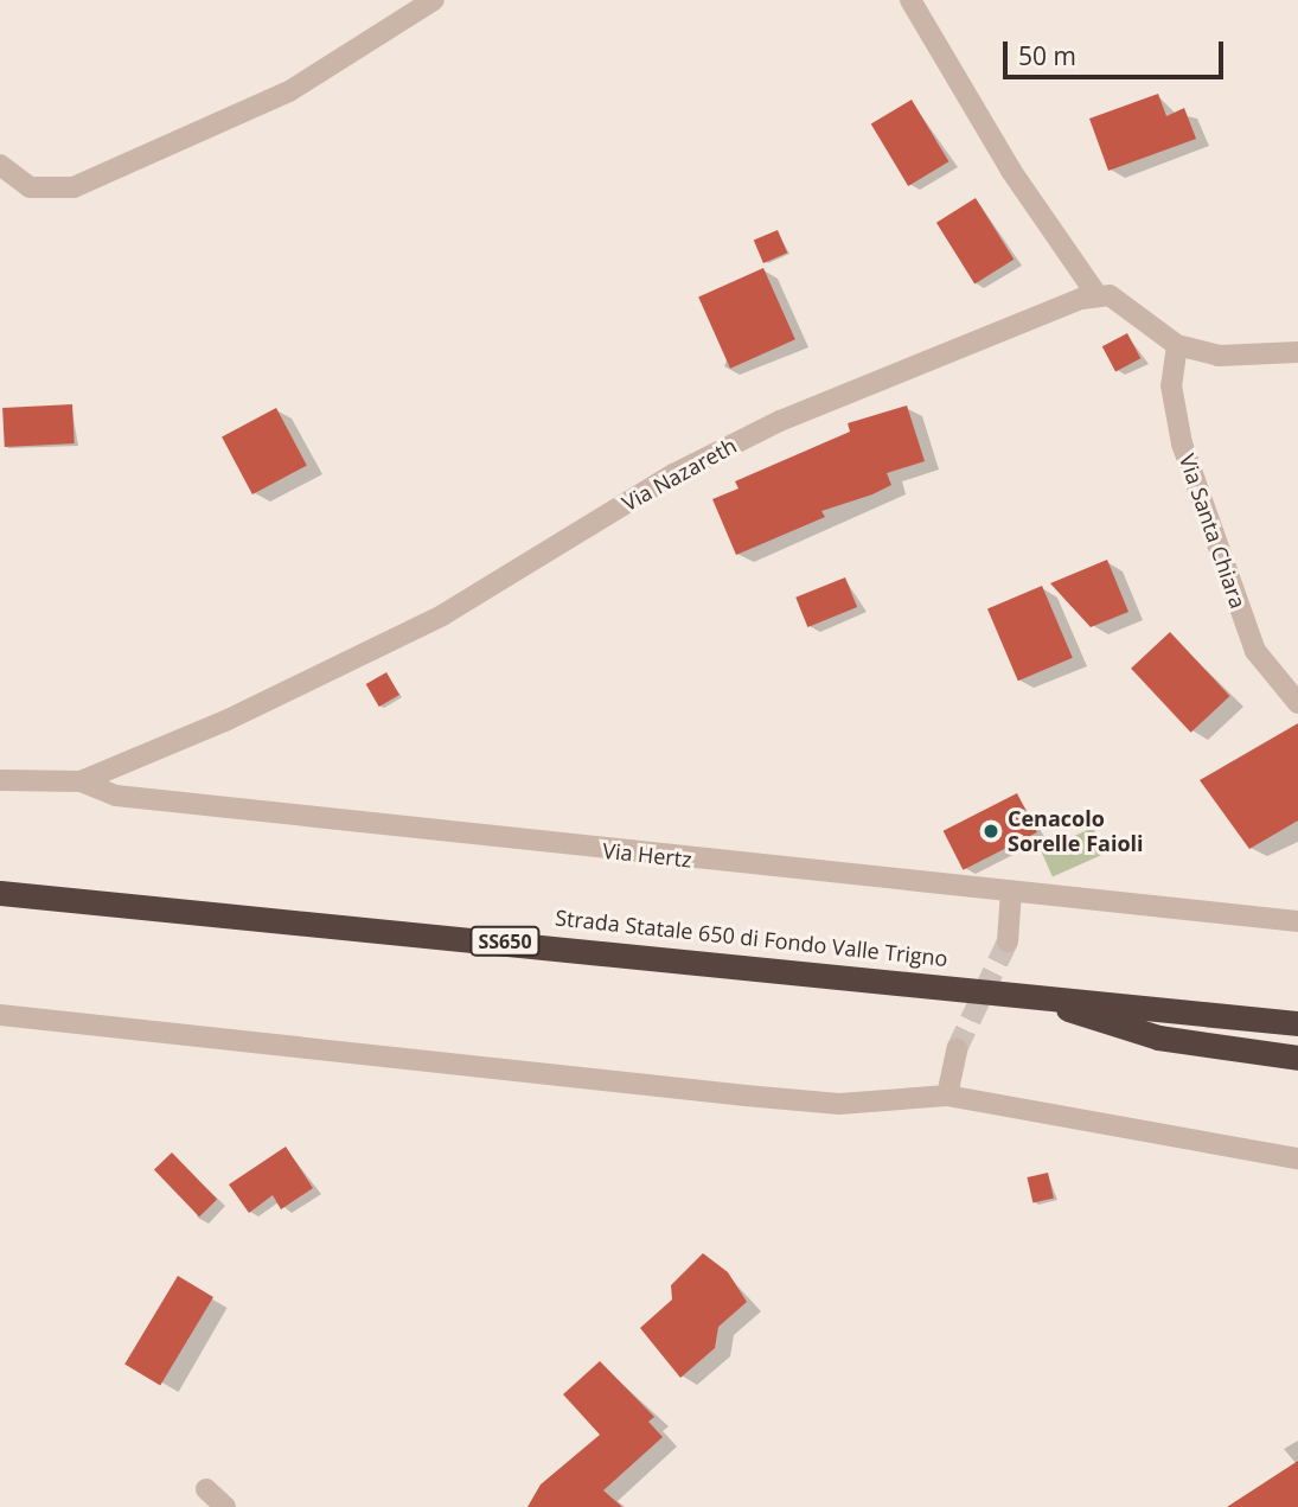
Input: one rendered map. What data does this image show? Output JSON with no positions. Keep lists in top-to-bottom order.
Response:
{
  "streets": {
    "highway": ["Strada Statale 650 di Fondo Valle Trigno", "SS650"],
    "street": ["Via Nazareth", "Via Santa Chiara", "Via Hertz"]
  },
  "crossings": [
    ["Via Nazareth", "Via Hertz"]
  ],
  "places": ["Cenacolo Sorelle Faioli"],
  "scale_bar": "50 m"
}
